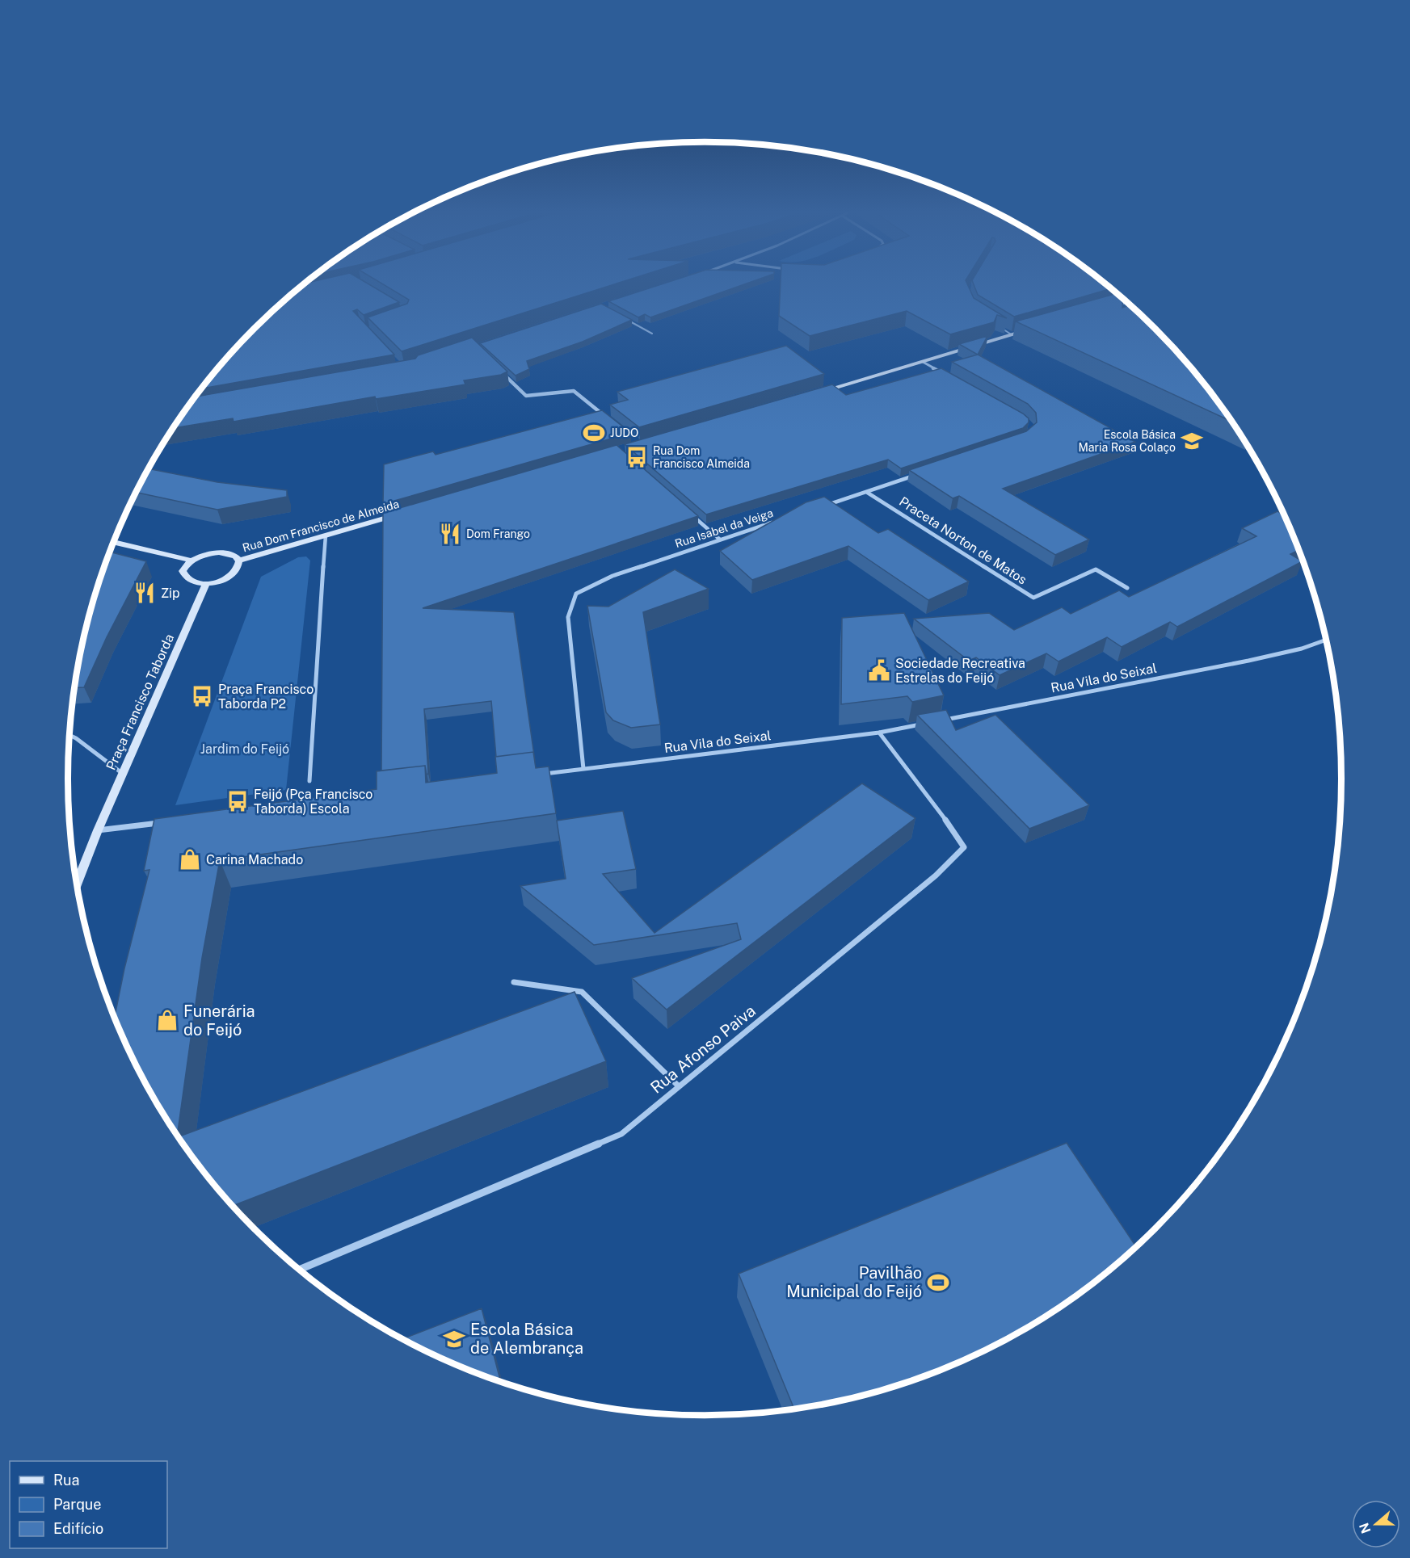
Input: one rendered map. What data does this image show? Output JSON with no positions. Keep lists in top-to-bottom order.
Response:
{
  "streets": {
    "main road": ["Rua Dom Francisco de Almeida", "Praça Francisco Taborda"],
    "street": [
      "Rua Isabel da Veiga",
      "Praceta Norton de Matos",
      "Rua Vila do Seixal",
      "Rua Afonso Paiva"
    ]
  },
  "crossings": [
    ["Rua Isabel da Veiga", "Rua Vila do Seixal"],
    ["Rua Vila do Seixal", "Rua Afonso Paiva"]
  ],
  "parks": ["Jardim do Feijó"],
  "places": {
    "sports": ["JUDO", "Pavilhão Municipal do Feijó"],
    "school or university": ["Escola Básica Maria Rosa Colaço", "Escola Básica de Alembrança"],
    "bus stop": ["Rua Dom Francisco Almeida", "Praça Francisco Taborda P2", "Feijó (Pça Francisco Taborda) Escola"],
    "restaurant": ["Dom Frango", "Zip"],
    "public building": ["Sociedade Recreativa Estrelas do Feijó"],
    "shop": ["Carina Machado", "Funerária do Feijó"]
  },
  "legend": ["Rua", "Parque", "Edifício"],
  "north": "left"
}
